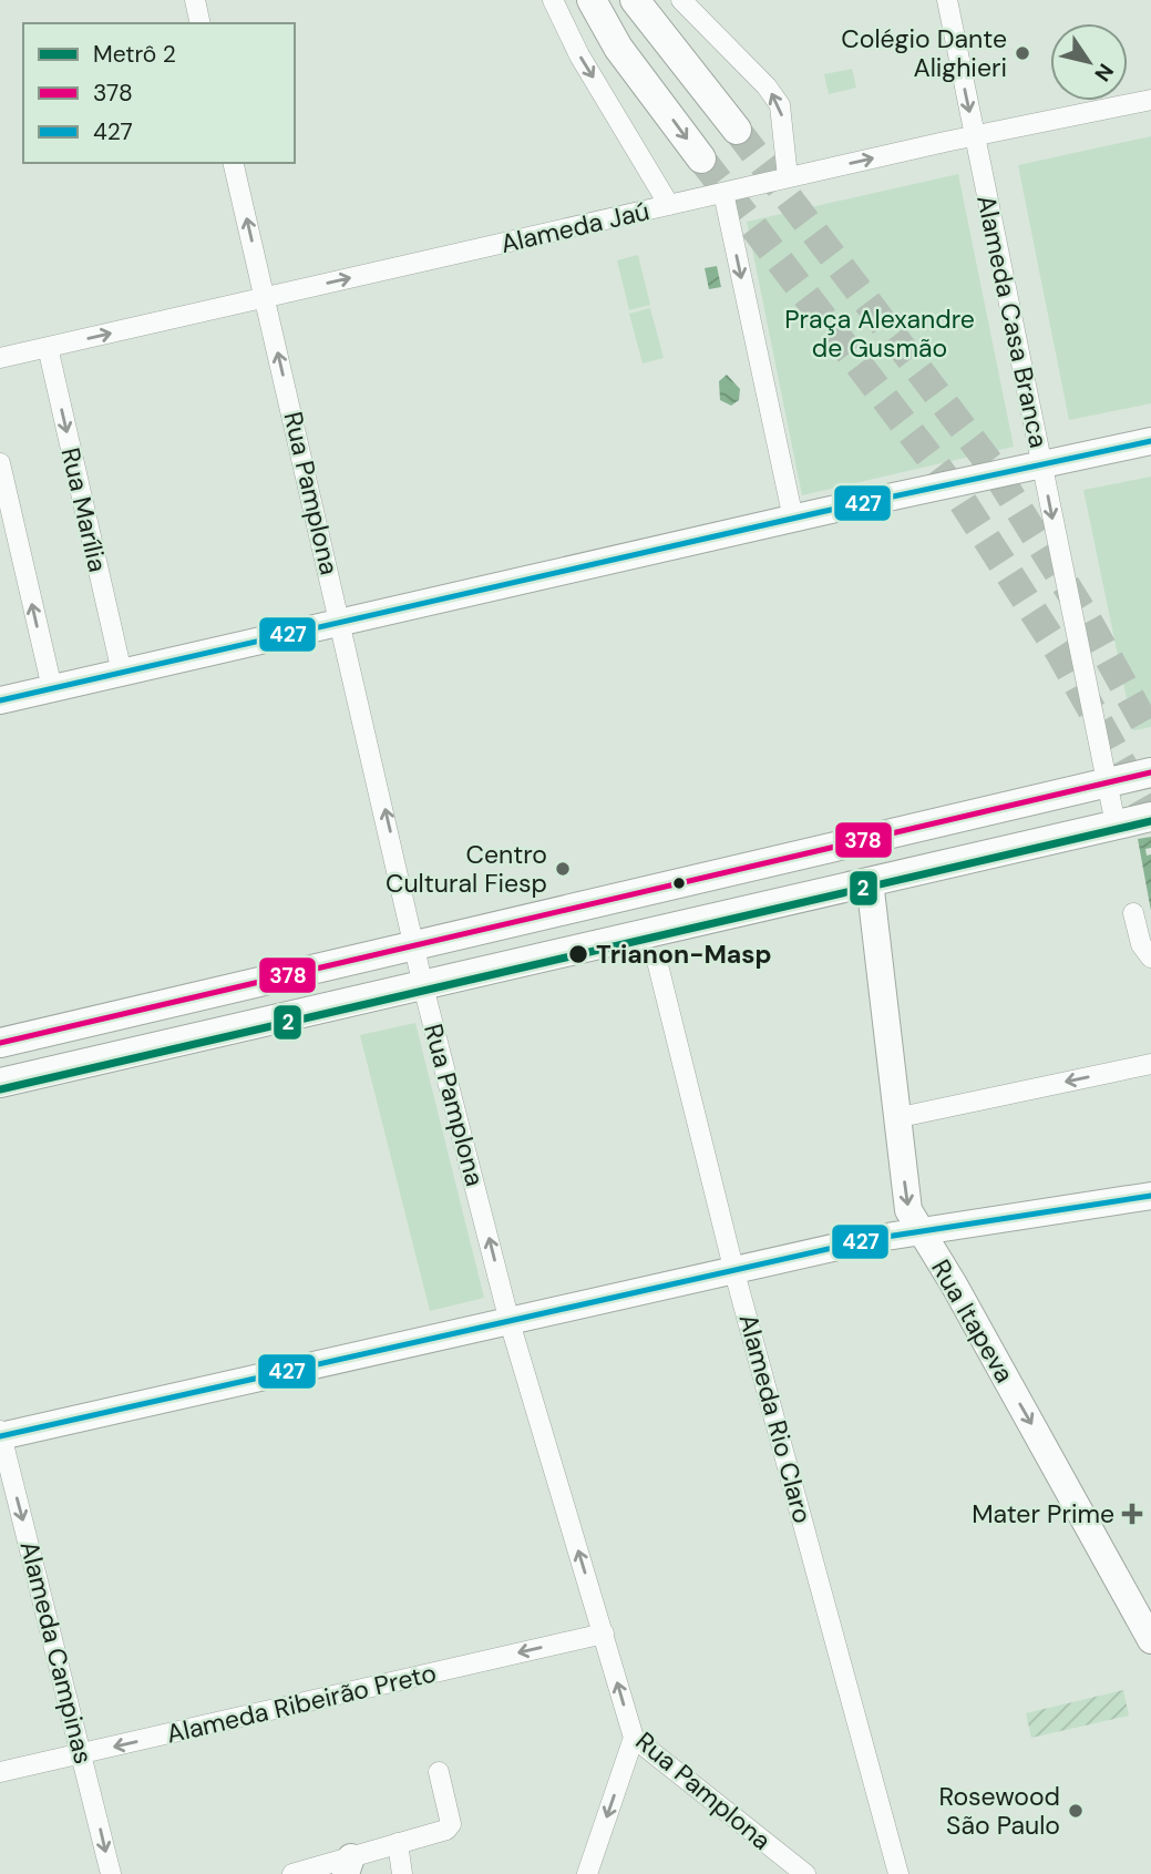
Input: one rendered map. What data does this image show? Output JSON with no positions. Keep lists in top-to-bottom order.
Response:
{
  "streets": {
    "street": [
      "Alameda Jaú",
      "Alameda Casa Branca",
      "Rua Pamplona",
      "Rua Marília",
      "Rua Itapeva",
      "Alameda Rio Claro",
      "Alameda Campinas",
      "Alameda Ribeirão Preto"
    ]
  },
  "crossings": [
    ["Alameda Jaú", "Alameda Casa Branca"],
    ["Alameda Jaú", "Rua Pamplona"],
    ["Alameda Jaú", "Rua Marília"],
    ["Rua Pamplona", "Alameda Ribeirão Preto"],
    ["Alameda Campinas", "Alameda Ribeirão Preto"]
  ],
  "one_way": [
    "Alameda Jaú",
    "Alameda Casa Branca",
    "Rua Pamplona",
    "Rua Itapeva",
    "Alameda Campinas",
    "Alameda Ribeirão Preto"
  ],
  "parks": ["Praça Alexandre de Gusmão"],
  "places": {
    "other": [
      "Colégio Dante Alighieri",
      "Centro Cultural Fiesp",
      "Trianon-Masp",
      "Rosewood São Paulo"
    ],
    "health": ["Mater Prime"]
  },
  "lines": ["transit line 427", "transit line 378", "metro line 2"],
  "legend": ["Metrô 2", "378", "427"],
  "north": "bottom right"
}
